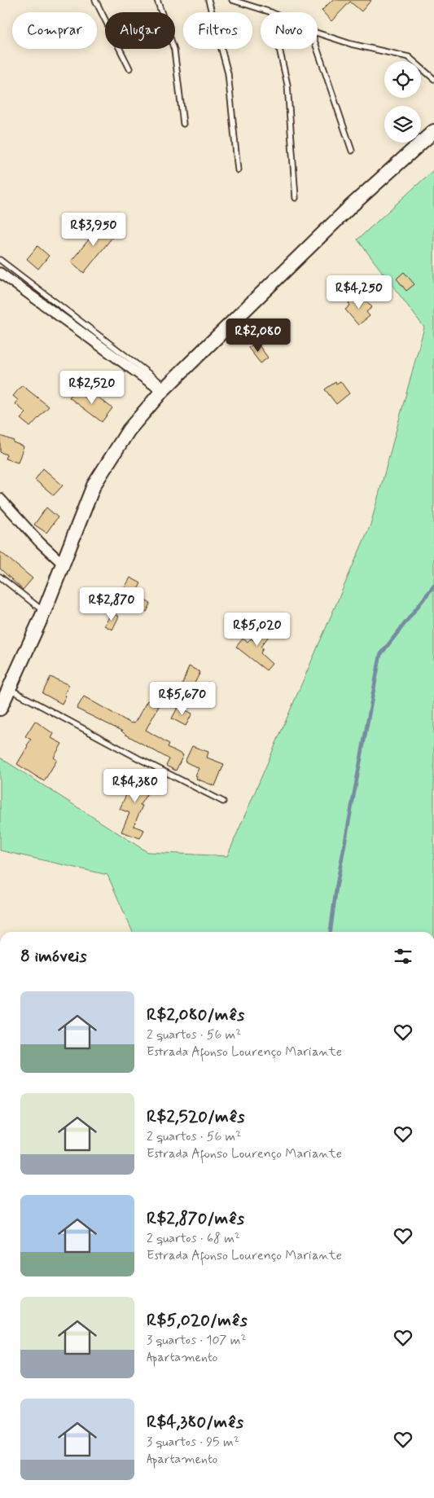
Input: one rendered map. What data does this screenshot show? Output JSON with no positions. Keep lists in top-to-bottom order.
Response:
{
  "page": {
    "chip": [
      "Comprar",
      "Alugar",
      "Filtros",
      "Novo"
    ],
    "price": [
      "R$3,950",
      "R$4,250",
      "R$2,080",
      "R$2,520",
      "R$2,870",
      "R$5,020",
      "R$5,670",
      "R$4,380"
    ],
    "heading": "8 imóveis",
    "list": [
      {
        "name": "R$2,080/mês",
        "note": "2 quartos · 56 m² · Estrada Afonso Lourenço Mariante"
      },
      {
        "name": "R$2,520/mês",
        "note": "2 quartos · 56 m² · Estrada Afonso Lourenço Mariante"
      },
      {
        "name": "R$2,870/mês",
        "note": "2 quartos · 68 m² · Estrada Afonso Lourenço Mariante"
      },
      {
        "name": "R$5,020/mês",
        "note": "3 quartos · 107 m² · Apartamento"
      },
      {
        "name": "R$4,380/mês",
        "note": "3 quartos · 95 m² · Apartamento"
      }
    ]
  }
}
